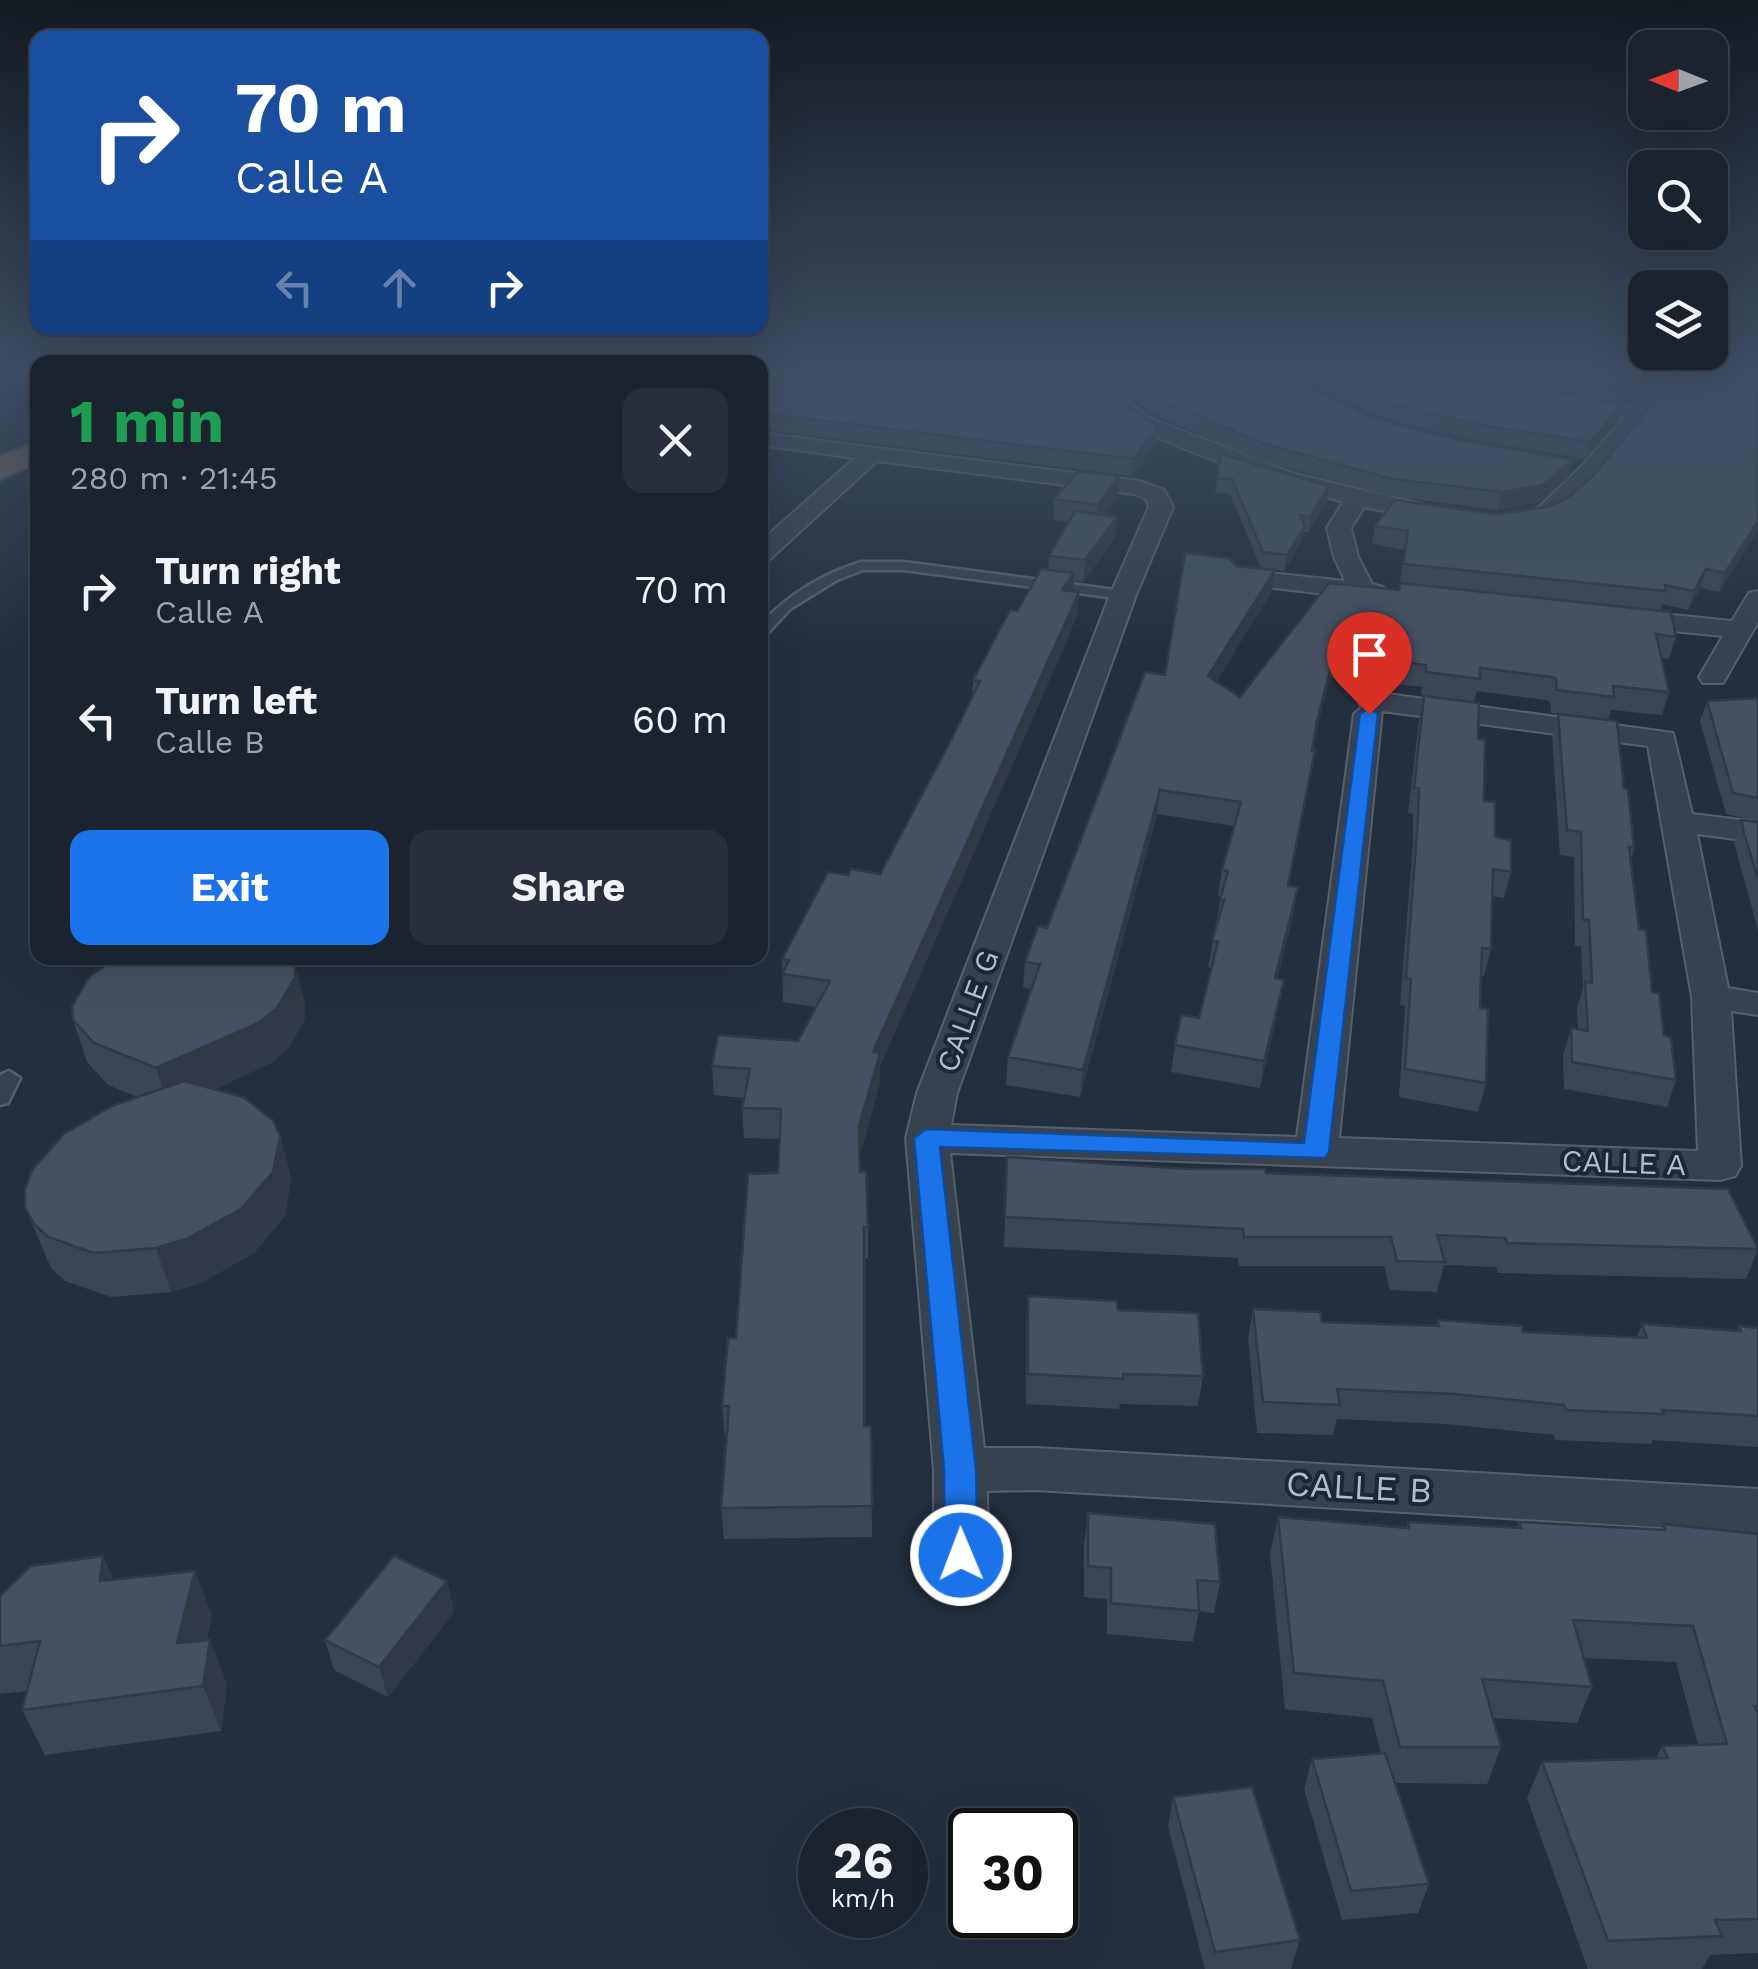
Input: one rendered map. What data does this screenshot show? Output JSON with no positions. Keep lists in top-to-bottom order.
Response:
{
  "streets": {
    "street": ["CALLE G", "CALLE A", "CALLE B"]
  },
  "crossings": [
    ["CALLE G", "CALLE A"],
    ["CALLE G", "CALLE B"]
  ],
  "north": "left",
  "page": {
    "turn": ["70 m", "Calle A"],
    "heading": ["1 min", "280 m · 21:45"],
    "list": [
      {
        "name": "Turn right",
        "note": "Calle A",
        "value": "70 m"
      },
      {
        "name": "Turn left",
        "note": "Calle B",
        "value": "60 m"
      }
    ],
    "buttons": ["Exit", "Share"],
    "speed": "26 km/h",
    "limit": "30"
  }
}
